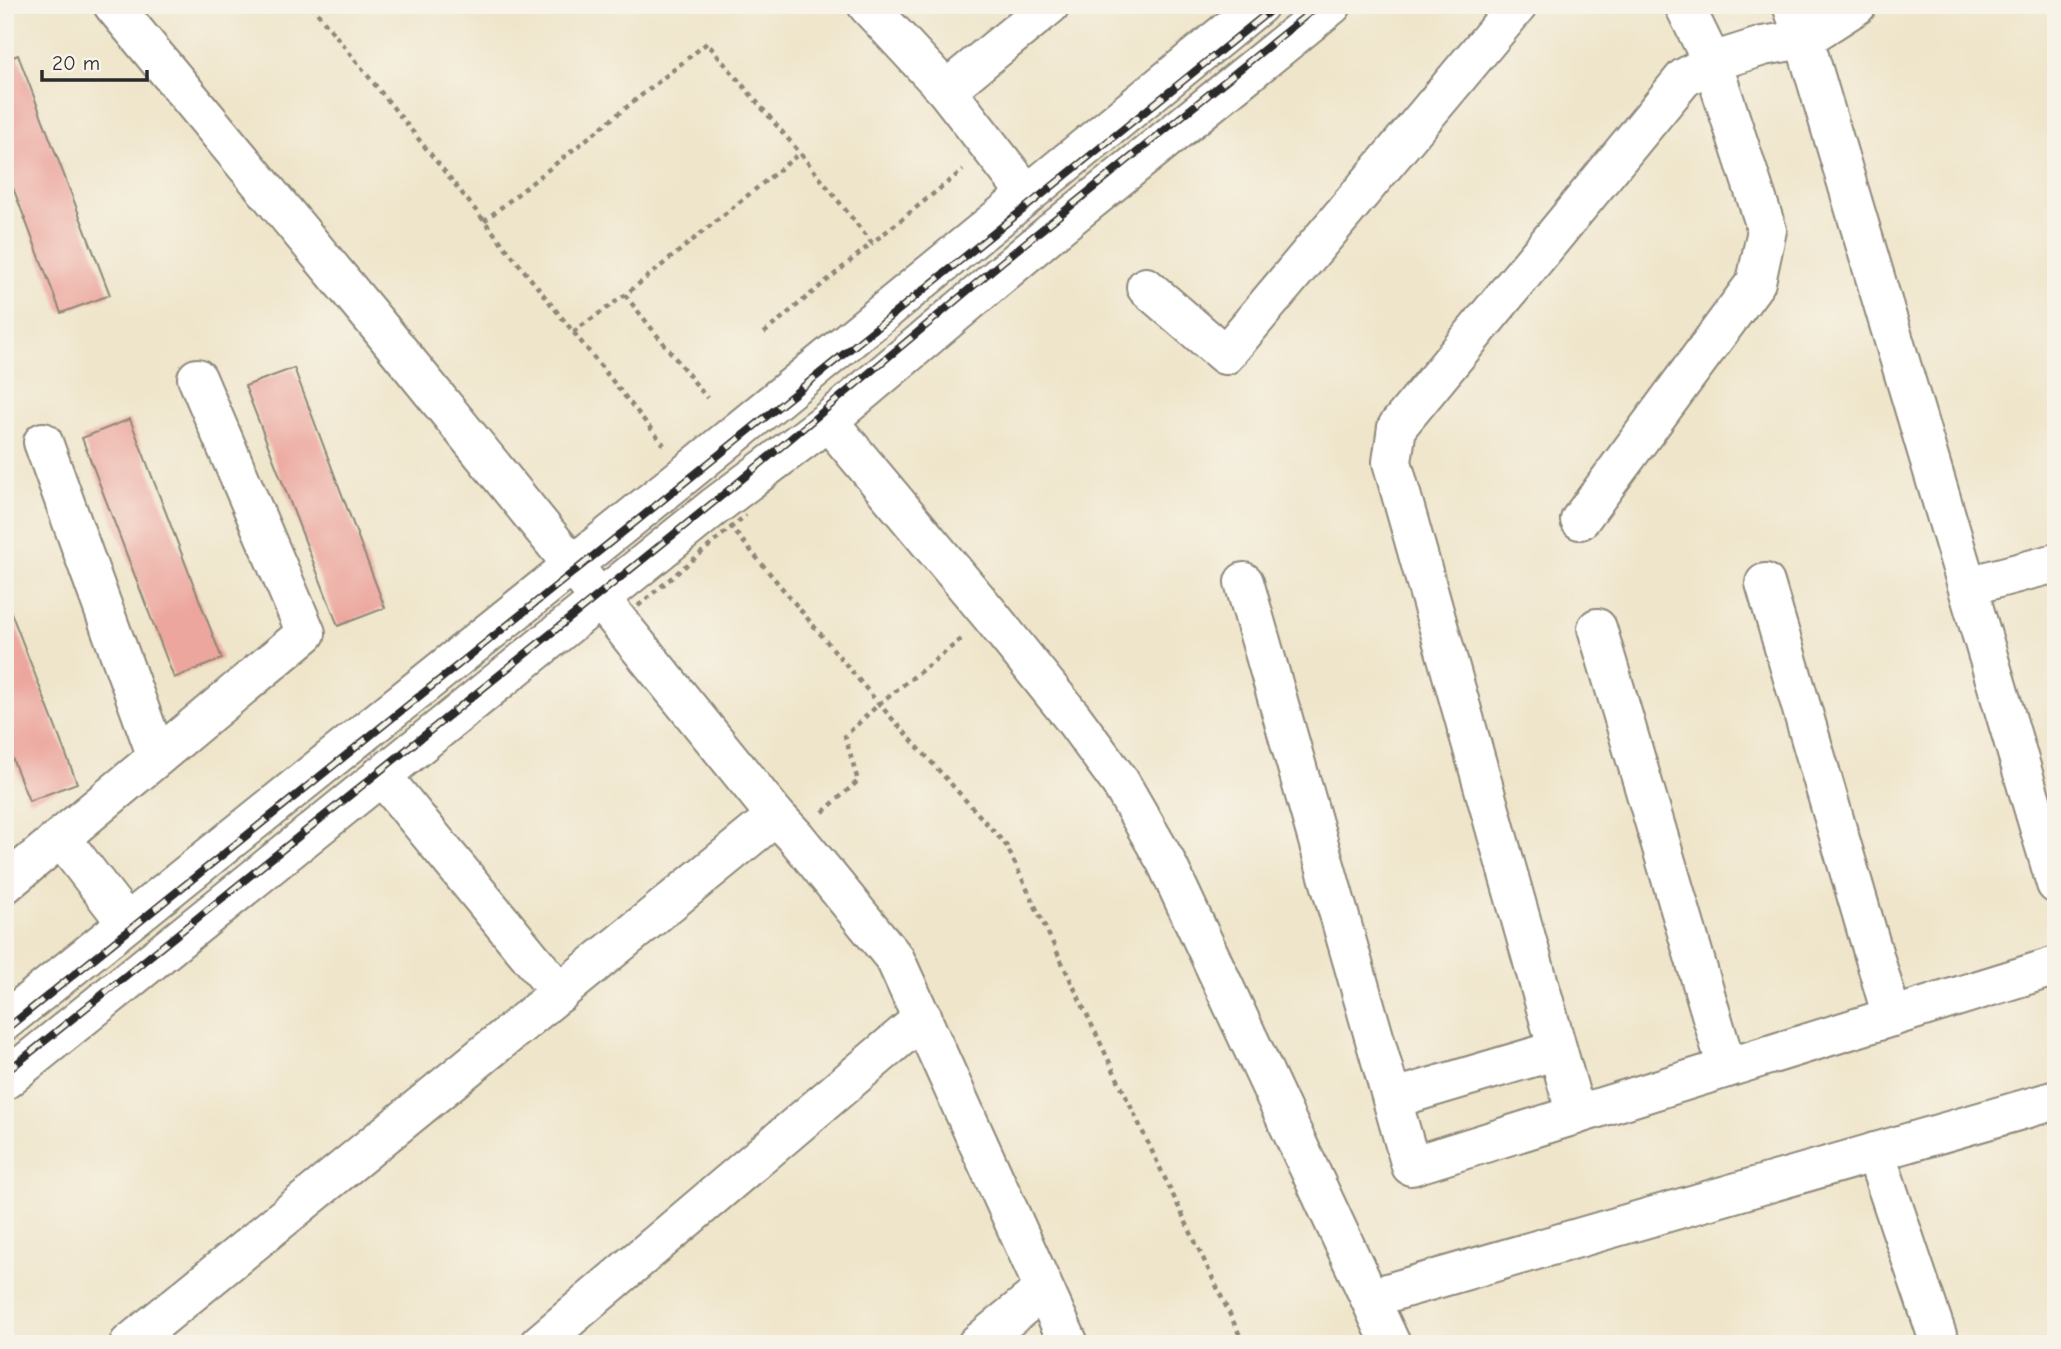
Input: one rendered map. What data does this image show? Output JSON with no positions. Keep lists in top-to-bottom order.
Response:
{
  "scale_bar": "20 m"
}
